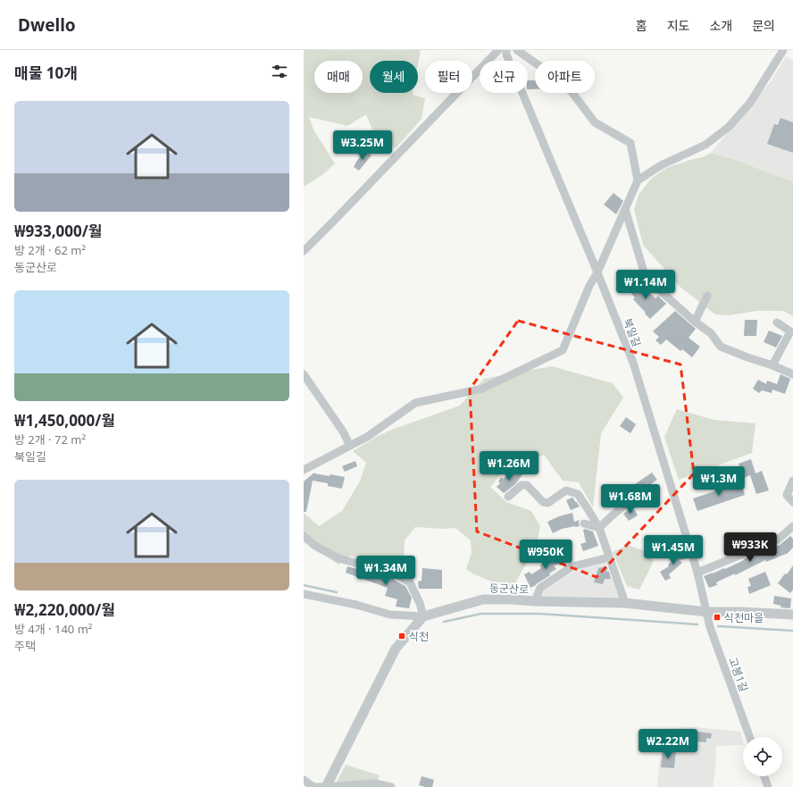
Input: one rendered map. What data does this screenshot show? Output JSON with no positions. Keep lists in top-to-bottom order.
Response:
{
  "streets": {
    "street": ["북일길", "동군산로", "고봉1길"]
  },
  "crossings": [
    ["북일길", "동군산로"],
    ["북일길", "고봉1길"],
    ["동군산로", "고봉1길"]
  ],
  "places": {
    "transit": ["식천마을", "식천"]
  },
  "page": {
    "header": "Dwello",
    "nav": [
      "홈",
      "지도",
      "소개",
      "문의"
    ],
    "heading": "매물 10개",
    "chip": [
      "매매",
      "월세",
      "필터",
      "신규",
      "아파트"
    ],
    "list": [
      {
        "name": "₩933,000/월",
        "note": "방 2개 · 62 m² · 동군산로"
      },
      {
        "name": "₩1,450,000/월",
        "note": "방 2개 · 72 m² · 북일길"
      },
      {
        "name": "₩2,220,000/월",
        "note": "방 4개 · 140 m² · 주택"
      }
    ],
    "price": [
      "₩3.25M",
      "₩1.14M",
      "₩1.26M",
      "₩1.3M",
      "₩1.68M",
      "₩933K",
      "₩1.45M",
      "₩950K",
      "₩1.34M",
      "₩2.22M"
    ]
  }
}
